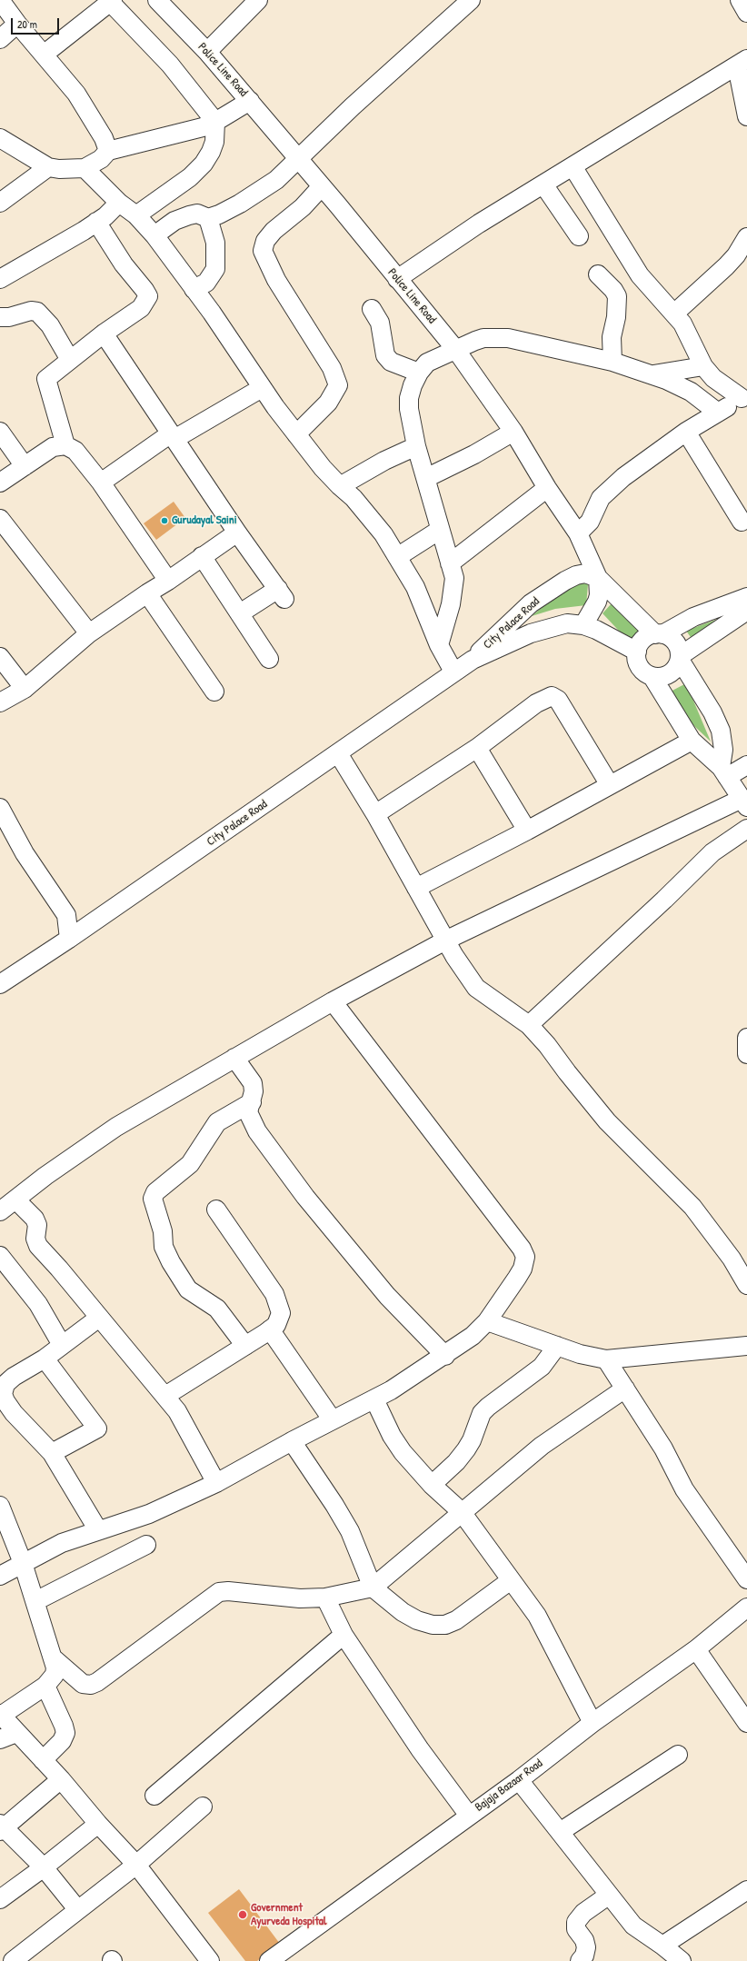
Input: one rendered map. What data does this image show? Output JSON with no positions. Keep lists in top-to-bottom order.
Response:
{
  "streets": {
    "street": ["Police Line Road", "City Palace Road", "Bajaja Bazaar Road"]
  },
  "crossings": [
    ["Police Line Road", "City Palace Road"]
  ],
  "places": ["Gurudayal Saini", "Government Ayurveda Hospital"],
  "scale_bar": "20 m"
}
